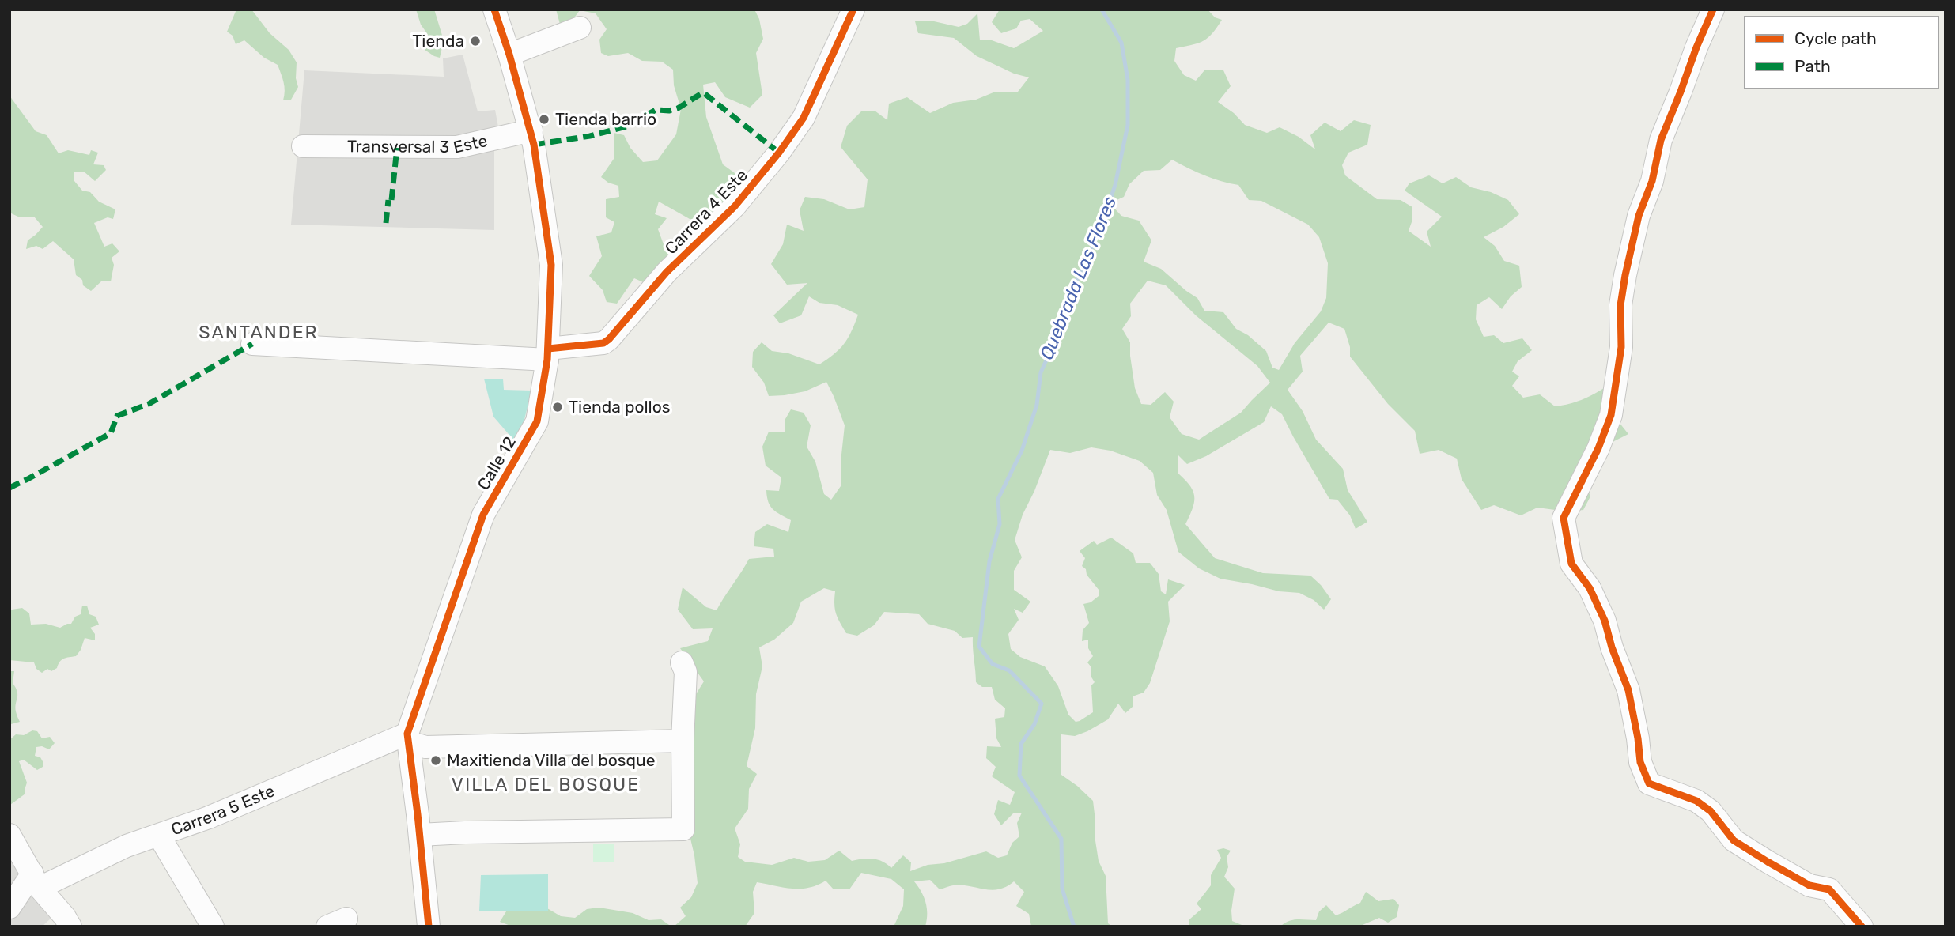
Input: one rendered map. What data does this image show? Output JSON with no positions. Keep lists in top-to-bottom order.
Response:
{
  "streets": {
    "street": [
      "Transversal 3 Este",
      "Carrera 4 Este",
      "Calle 12",
      "Carrera 5 Este"
    ]
  },
  "crossings": [
    ["Transversal 3 Este", "Calle 12"],
    ["Carrera 4 Este", "Calle 12"],
    ["Calle 12", "Carrera 5 Este"]
  ],
  "districts": ["SANTANDER", "VILLA DEL BOSQUE"],
  "water": ["Quebrada Las Flores"],
  "places": [
    "Tienda",
    "Tienda barrio",
    "Tienda pollos",
    "Maxitienda Villa del bosque"
  ],
  "legend": ["Cycle path", "Path"]
}
